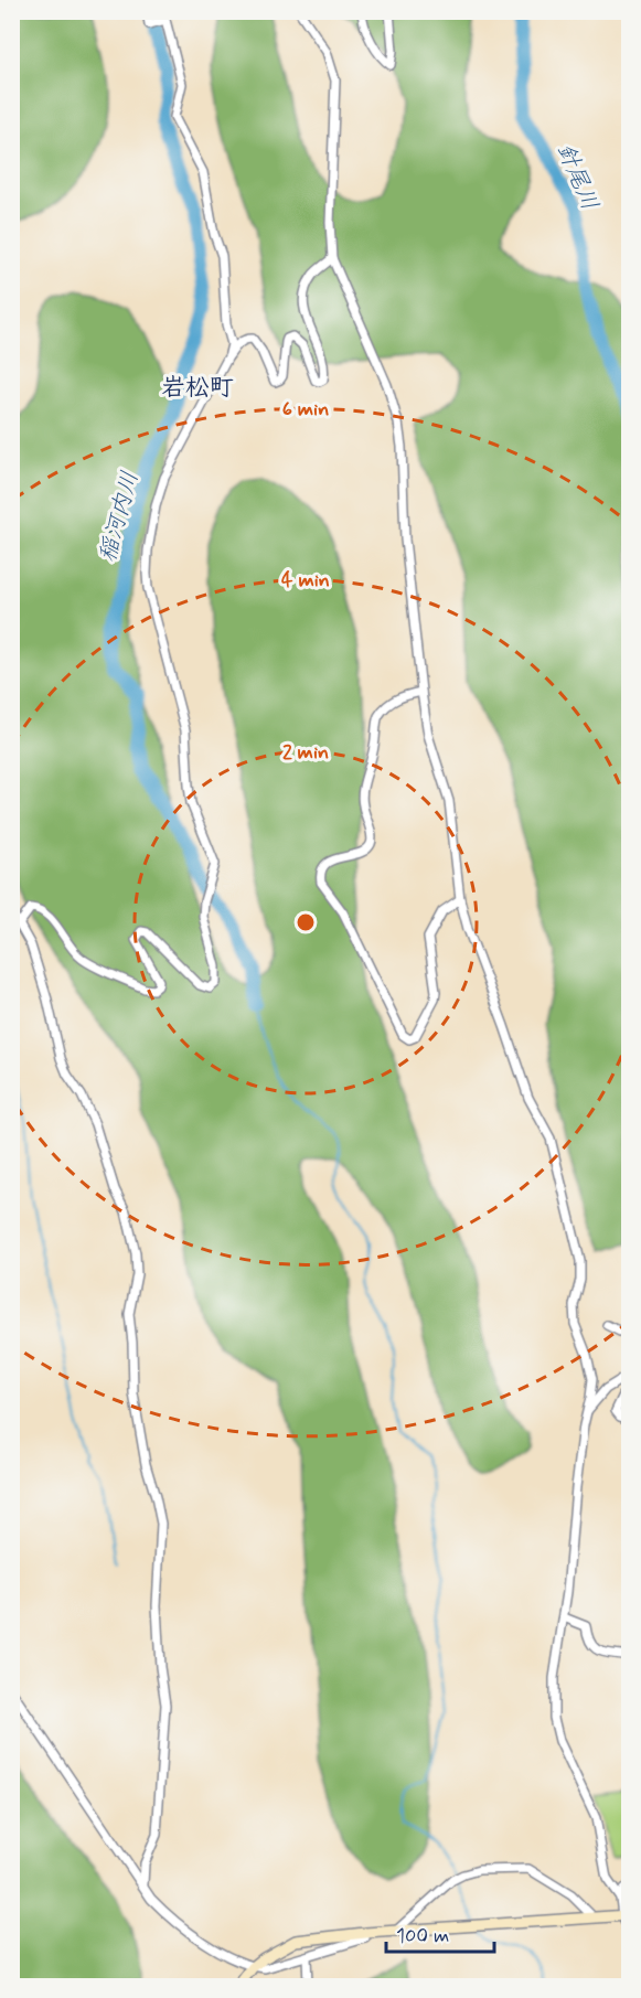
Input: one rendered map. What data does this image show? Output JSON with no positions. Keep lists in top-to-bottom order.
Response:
{
  "districts": ["岩松町"],
  "water": ["針尾川", "稲河内川"],
  "scale_bar": "100 m",
  "rings": ["6 min", "4 min", "2 min"]
}
